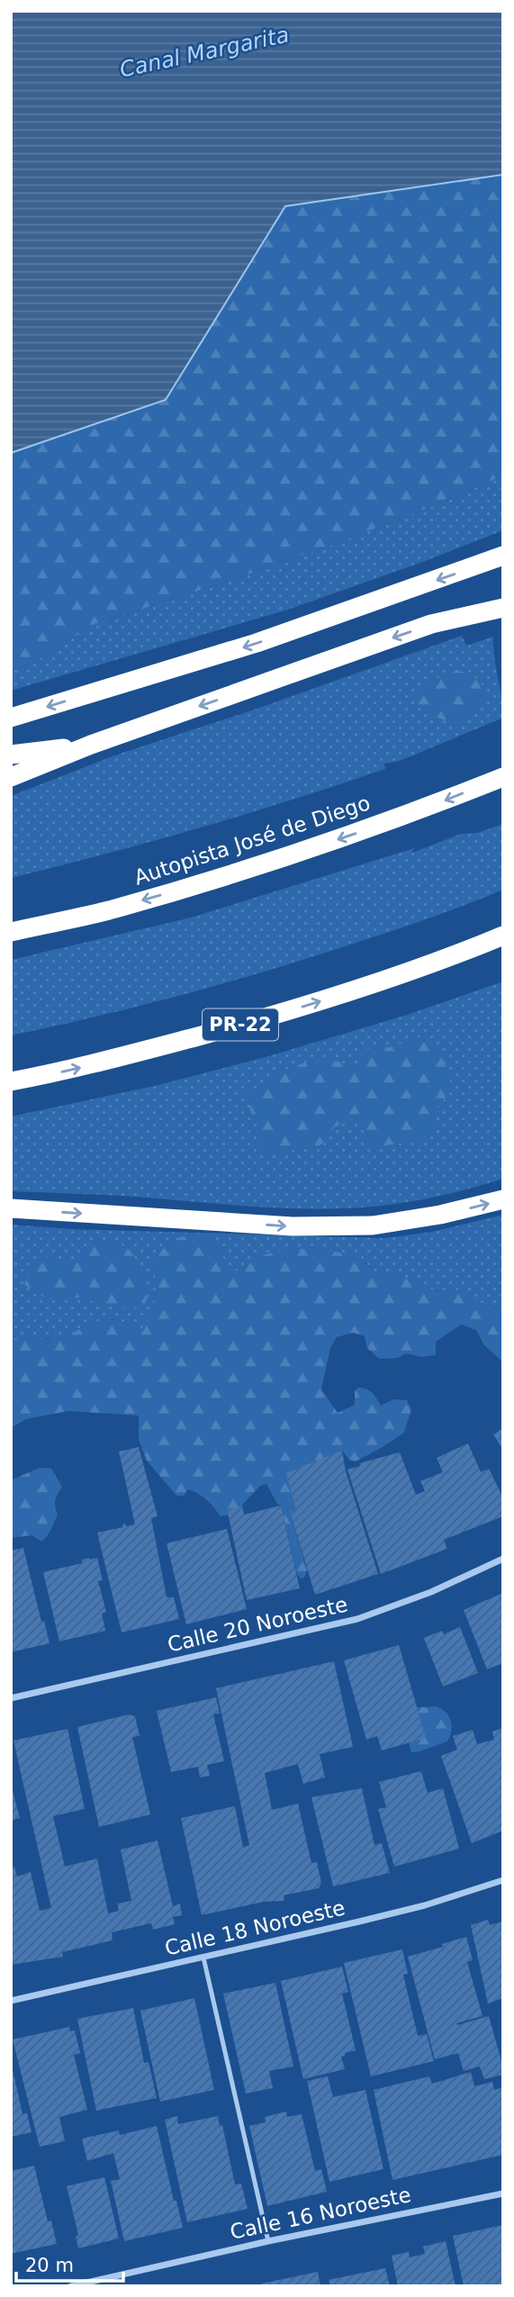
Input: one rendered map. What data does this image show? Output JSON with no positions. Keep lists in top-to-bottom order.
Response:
{
  "streets": {
    "highway": ["Autopista José de Diego", "PR-22"],
    "street": ["Calle 20 Noroeste", "Calle 18 Noroeste", "Calle 16 Noroeste"]
  },
  "water": ["Canal Margarita"],
  "scale_bar": "20 m"
}
